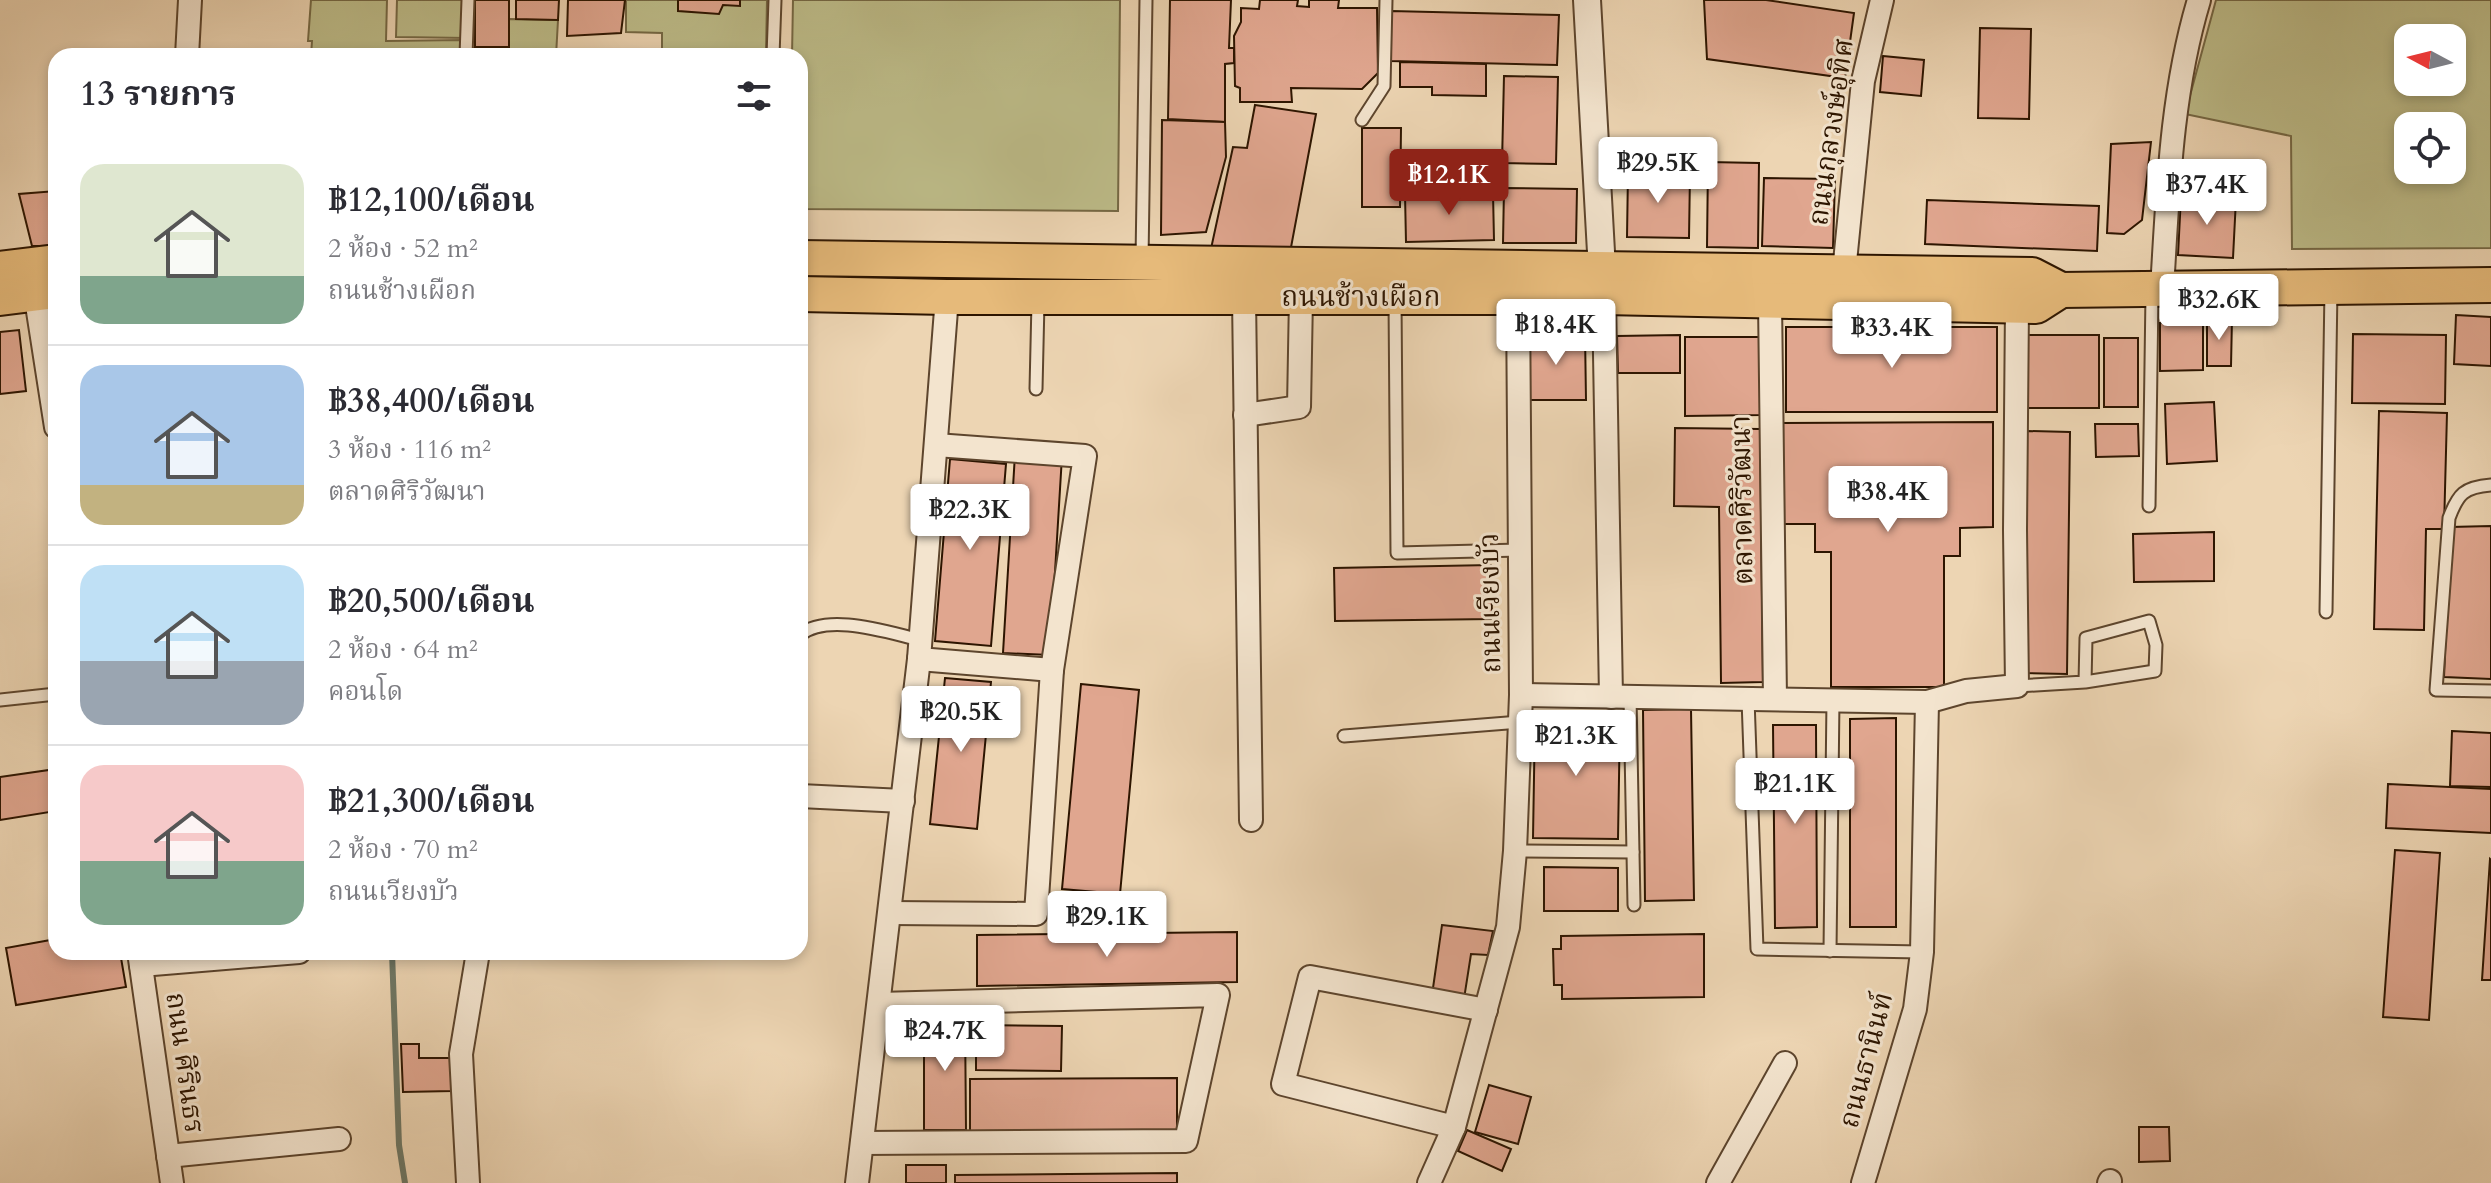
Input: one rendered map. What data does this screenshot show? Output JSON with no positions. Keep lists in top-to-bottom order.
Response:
{
  "streets": {
    "main road": ["ถนนช้างเผือก"],
    "street": [
      "ถนนกุลวงษ์อุทิศ",
      "ตลาดศิริวัฒนา",
      "ถนนเวียงบัว",
      "ถนนธานินท์",
      "ถนน ศิรินธร"
    ]
  },
  "crossings": [
    ["ถนนกุลวงษ์อุทิศ", "ถนนช้างเผือก"],
    ["ถนนช้างเผือก", "ตลาดศิริวัฒนา"],
    ["ถนนช้างเผือก", "ถนนเวียงบัว"]
  ],
  "north": "left",
  "page": {
    "heading": "13 รายการ",
    "price": [
      "฿29.5K",
      "฿12.1K",
      "฿37.4K",
      "฿32.6K",
      "฿18.4K",
      "฿33.4K",
      "฿38.4K",
      "฿22.3K",
      "฿20.5K",
      "฿21.3K",
      "฿21.1K",
      "฿29.1K",
      "฿24.7K"
    ],
    "list": [
      {
        "name": "฿12,100/เดือน",
        "note": "2 ห้อง · 52 m² · ถนนช้างเผือก"
      },
      {
        "name": "฿38,400/เดือน",
        "note": "3 ห้อง · 116 m² · ตลาดศิริวัฒนา"
      },
      {
        "name": "฿20,500/เดือน",
        "note": "2 ห้อง · 64 m² · คอนโด"
      },
      {
        "name": "฿21,300/เดือน",
        "note": "2 ห้อง · 70 m² · ถนนเวียงบัว"
      }
    ]
  }
}
